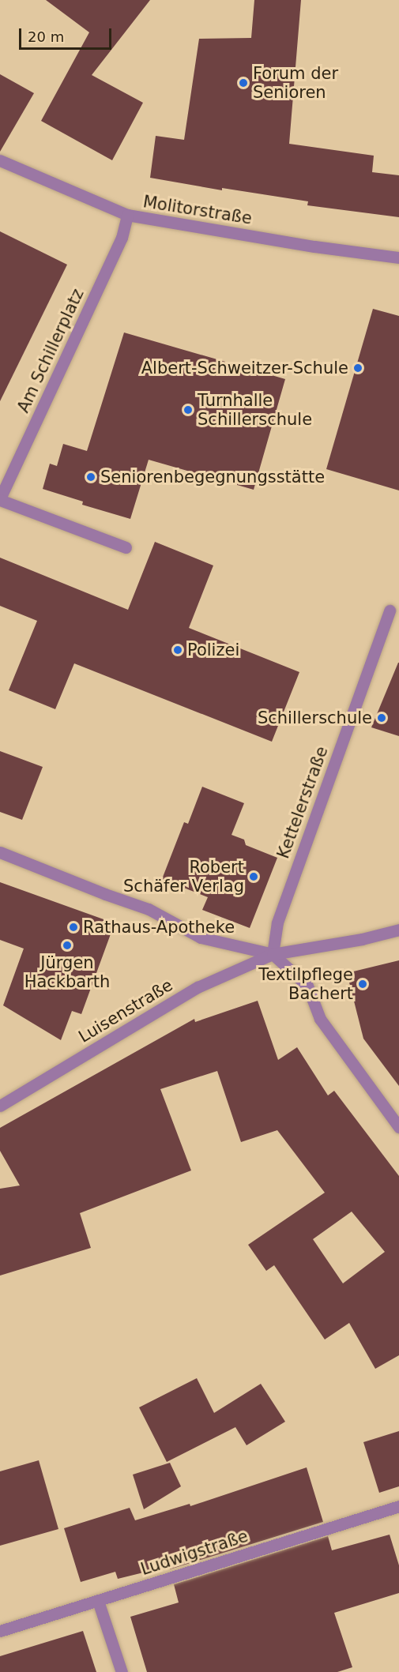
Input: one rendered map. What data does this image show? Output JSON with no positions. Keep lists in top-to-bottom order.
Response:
{
  "streets": {
    "street": [
      "Molitorstraße",
      "Am Schillerplatz",
      "Kettelerstraße",
      "Luisenstraße",
      "Ludwigstraße"
    ]
  },
  "crossings": [
    ["Molitorstraße", "Am Schillerplatz"],
    ["Kettelerstraße", "Luisenstraße"]
  ],
  "places": [
    "Forum der Senioren",
    "Albert-Schweitzer-Schule",
    "Turnhalle Schillerschule",
    "Seniorenbegegnungsstätte",
    "Polizei",
    "Schillerschule",
    "Robert Schäfer Verlag",
    "Rathaus-Apotheke",
    "Jürgen Hackbarth",
    "Textilpflege Bachert"
  ],
  "scale_bar": "20 m"
}
